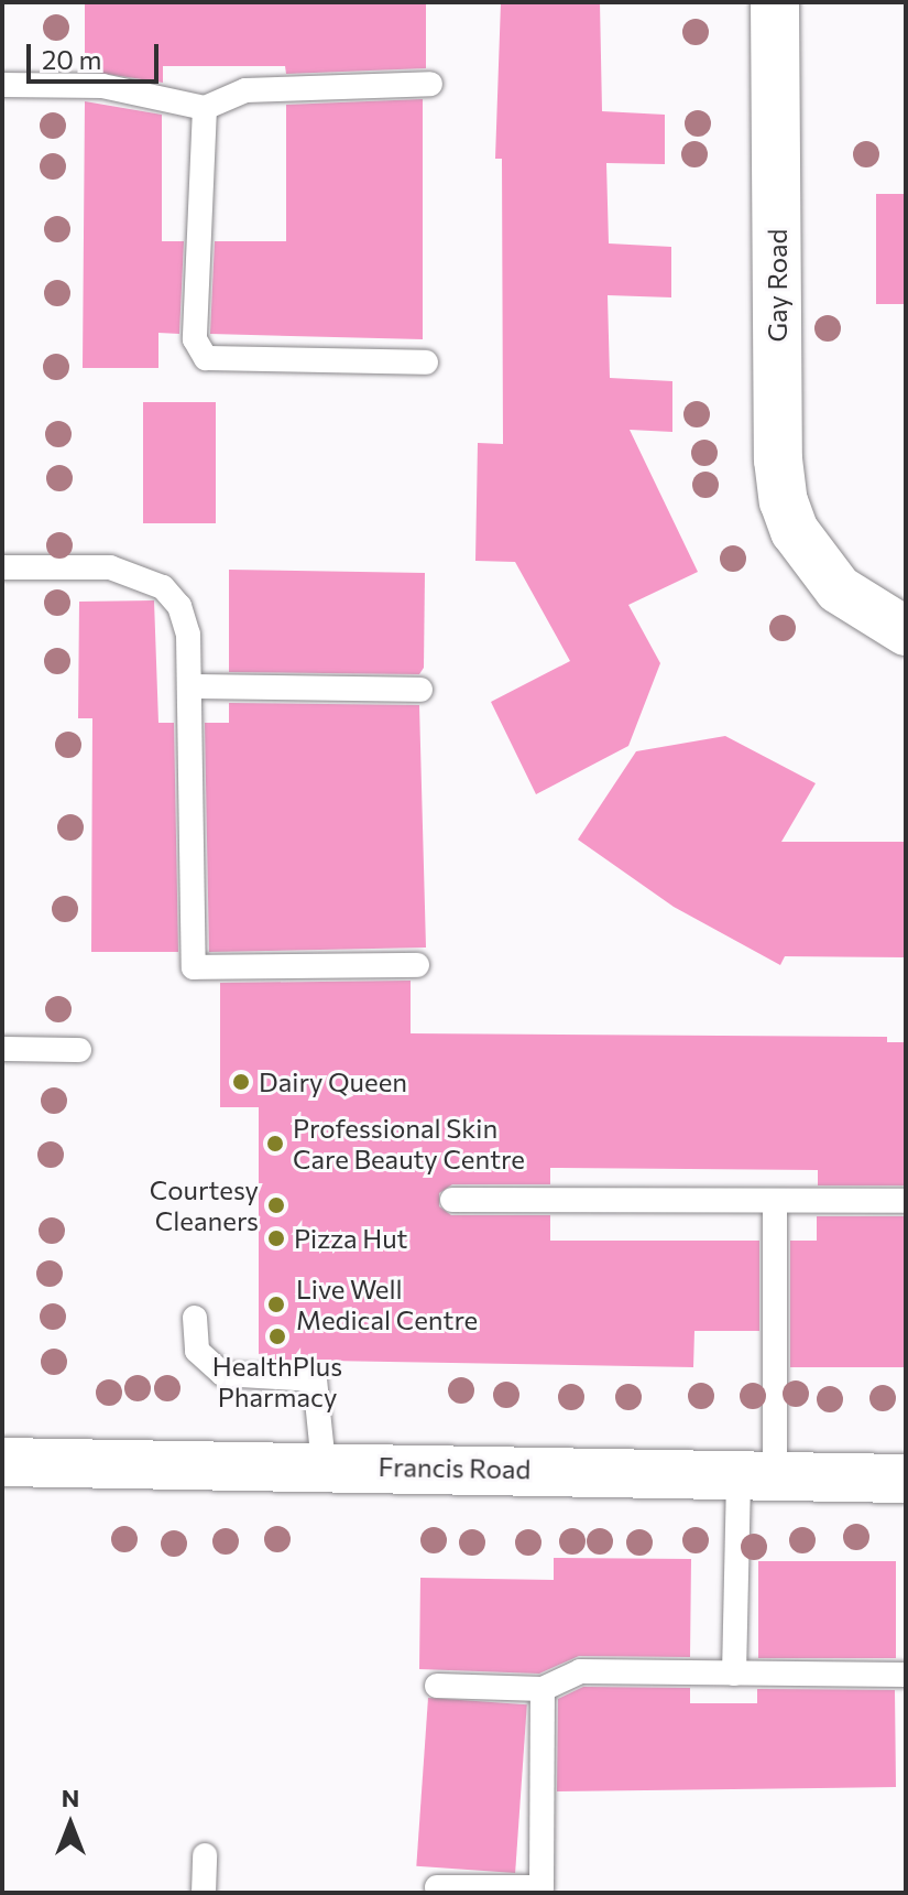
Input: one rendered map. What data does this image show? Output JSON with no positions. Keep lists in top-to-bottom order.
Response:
{
  "streets": {
    "street": ["Gay Road", "Francis Road"]
  },
  "places": [
    "Dairy Queen",
    "Professional Skin Care Beauty Centre",
    "Courtesy Cleaners",
    "Pizza Hut",
    "Live Well Medical Centre",
    "HealthPlus Pharmacy"
  ],
  "scale_bar": "20 m",
  "north": "top"
}
